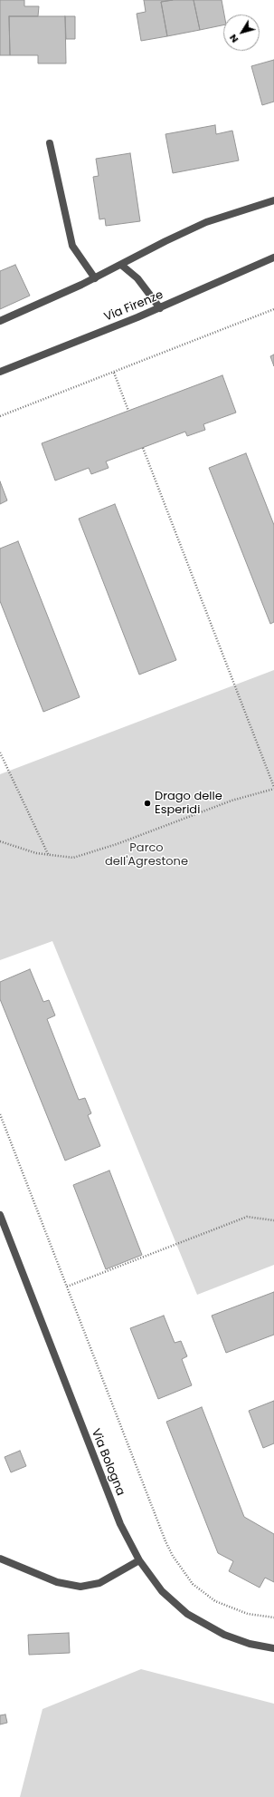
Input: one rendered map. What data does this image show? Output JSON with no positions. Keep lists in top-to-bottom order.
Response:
{
  "streets": {
    "street": ["Via Firenze", "Via Bologna"]
  },
  "parks": ["Parco dell'Agrestone"],
  "places": ["Drago delle Esperidi"],
  "north": "bottom left"
}
